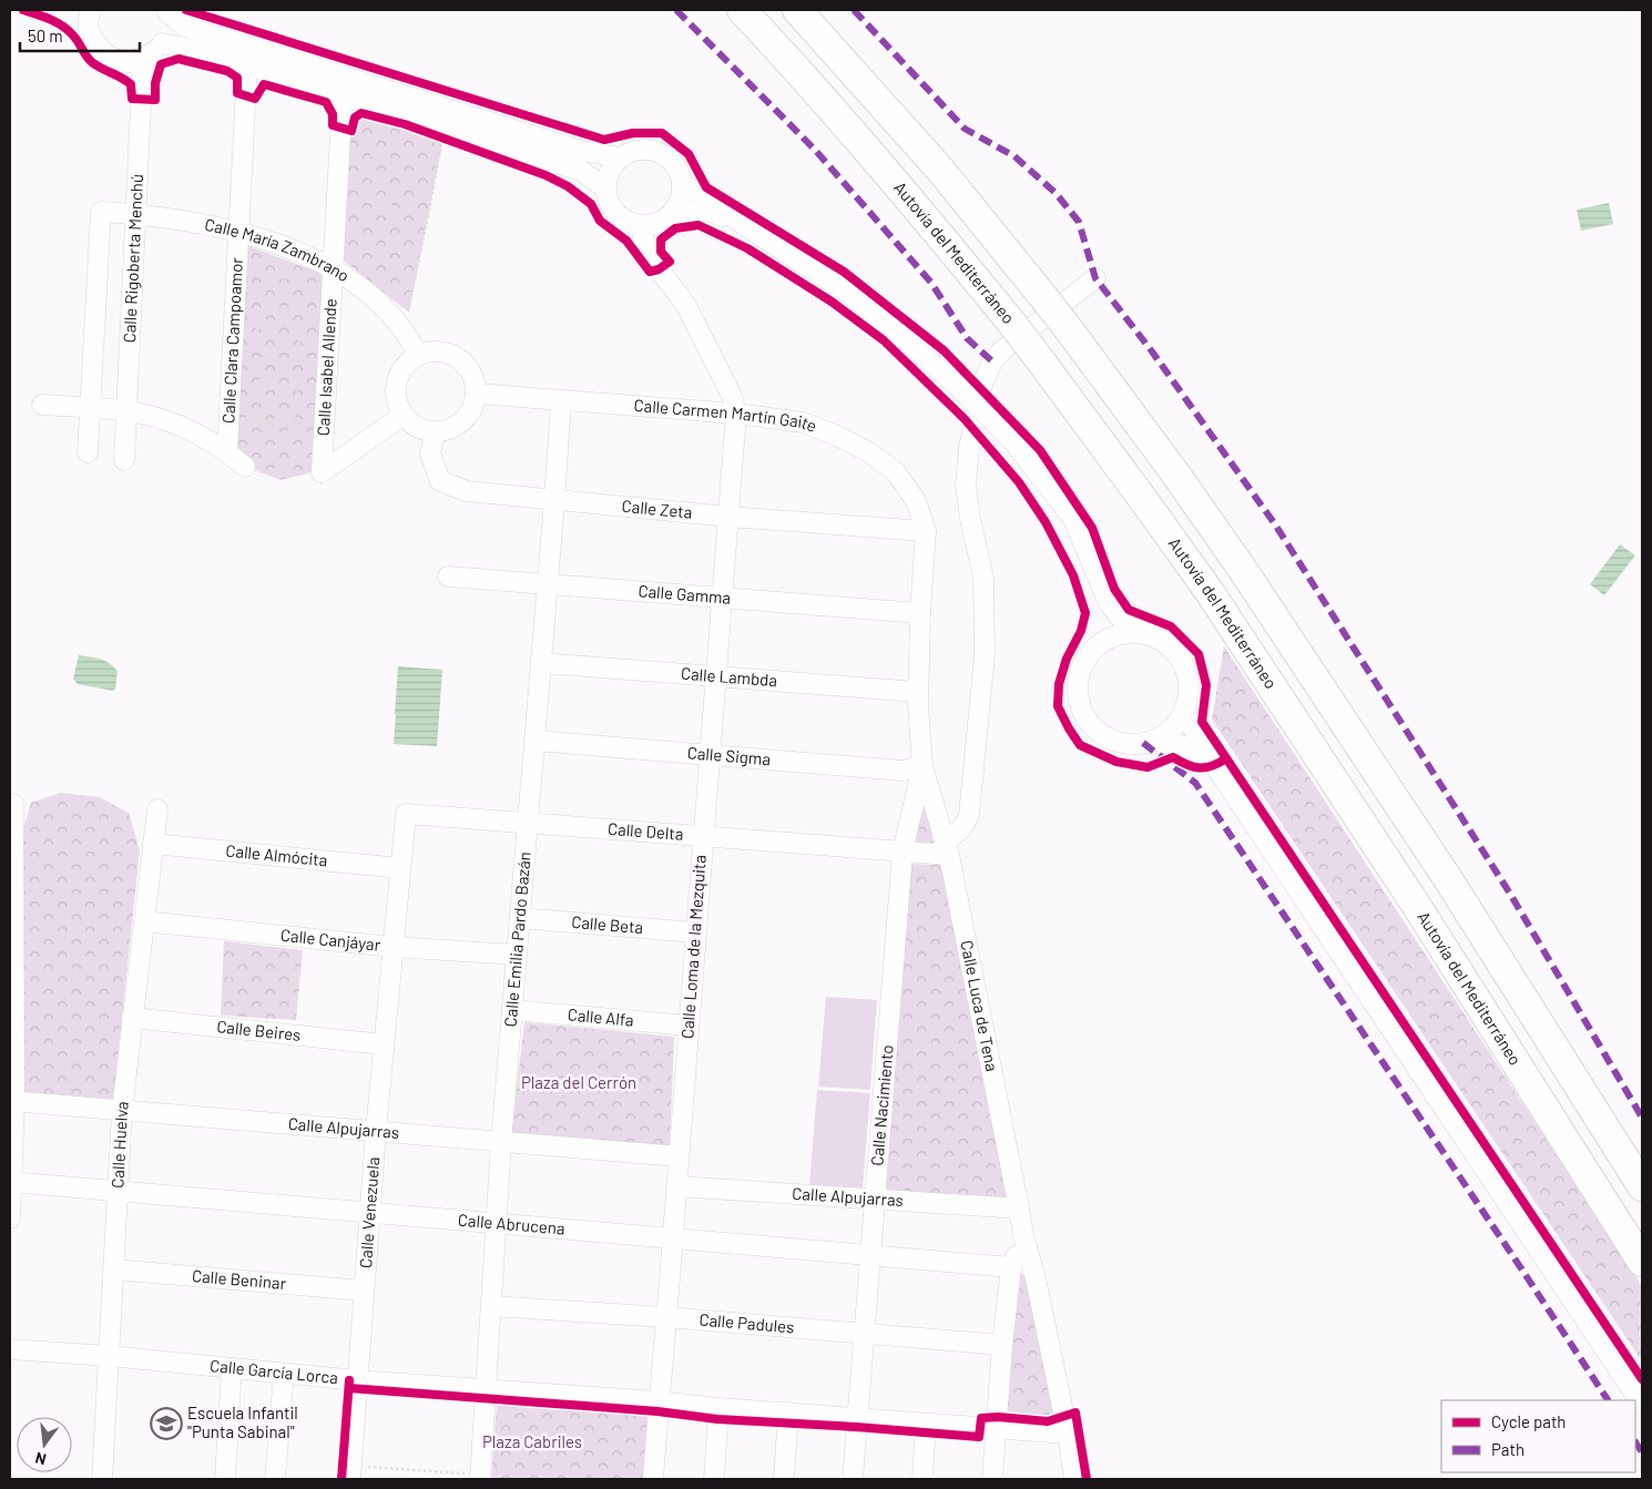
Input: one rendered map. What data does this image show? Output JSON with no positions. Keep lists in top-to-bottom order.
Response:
{
  "streets": {
    "highway": ["Autovía del Mediterráneo"],
    "street": [
      "Calle María Zambrano",
      "Calle Rigoberta Menchú",
      "Calle Clara Campoamor",
      "Calle Isabel Allende",
      "Calle Carmen Martín Gaite",
      "Calle Zeta",
      "Calle Gamma",
      "Calle Lambda",
      "Calle Sigma",
      "Calle Delta",
      "Calle Almócita",
      "Calle Beta",
      "Calle Canjáyar",
      "Calle Emilia Pardo Bazán",
      "Calle Loma de la Mezquita",
      "Calle Luca de Tena",
      "Calle Alfa",
      "Calle Beires",
      "Calle Nacimiento",
      "Calle Alpujarras",
      "Calle Huelva",
      "Calle Venezuela",
      "Calle Abrucena",
      "Calle Beninar",
      "Calle Padules",
      "Calle García Lorca"
    ]
  },
  "crossings": [
    ["Calle María Zambrano", "Calle Rigoberta Menchú"],
    ["Calle María Zambrano", "Calle Clara Campoamor"],
    ["Calle María Zambrano", "Calle Isabel Allende"],
    ["Calle María Zambrano", "Calle Carmen Martín Gaite"],
    ["Calle María Zambrano", "Calle Zeta"],
    ["Calle Isabel Allende", "Calle Carmen Martín Gaite"],
    ["Calle Isabel Allende", "Calle Zeta"],
    ["Calle Carmen Martín Gaite", "Calle Zeta"],
    ["Calle Carmen Martín Gaite", "Calle Emilia Pardo Bazán"],
    ["Calle Carmen Martín Gaite", "Calle Loma de la Mezquita"],
    ["Calle Carmen Martín Gaite", "Calle Luca de Tena"],
    ["Calle Zeta", "Calle Emilia Pardo Bazán"],
    ["Calle Zeta", "Calle Loma de la Mezquita"],
    ["Calle Zeta", "Calle Luca de Tena"],
    ["Calle Gamma", "Calle Emilia Pardo Bazán"],
    ["Calle Gamma", "Calle Loma de la Mezquita"],
    ["Calle Gamma", "Calle Luca de Tena"],
    ["Calle Lambda", "Calle Emilia Pardo Bazán"],
    ["Calle Lambda", "Calle Loma de la Mezquita"],
    ["Calle Lambda", "Calle Luca de Tena"],
    ["Calle Sigma", "Calle Emilia Pardo Bazán"],
    ["Calle Sigma", "Calle Loma de la Mezquita"],
    ["Calle Sigma", "Calle Luca de Tena"],
    ["Calle Sigma", "Calle Nacimiento"],
    ["Calle Delta", "Calle Emilia Pardo Bazán"],
    ["Calle Delta", "Calle Loma de la Mezquita"],
    ["Calle Delta", "Calle Luca de Tena"],
    ["Calle Delta", "Calle Nacimiento"],
    ["Calle Delta", "Calle Venezuela"],
    ["Calle Almócita", "Calle Huelva"],
    ["Calle Almócita", "Calle Venezuela"],
    ["Calle Beta", "Calle Emilia Pardo Bazán"],
    ["Calle Beta", "Calle Loma de la Mezquita"],
    ["Calle Canjáyar", "Calle Emilia Pardo Bazán"],
    ["Calle Canjáyar", "Calle Huelva"],
    ["Calle Canjáyar", "Calle Venezuela"],
    ["Calle Emilia Pardo Bazán", "Calle Alfa"],
    ["Calle Emilia Pardo Bazán", "Calle Alpujarras"],
    ["Calle Emilia Pardo Bazán", "Calle Abrucena"],
    ["Calle Emilia Pardo Bazán", "Calle Padules"],
    ["Calle Emilia Pardo Bazán", "Calle García Lorca"],
    ["Calle Loma de la Mezquita", "Calle Alfa"],
    ["Calle Loma de la Mezquita", "Calle Alpujarras"],
    ["Calle Loma de la Mezquita", "Calle Abrucena"],
    ["Calle Loma de la Mezquita", "Calle Padules"],
    ["Calle Loma de la Mezquita", "Calle García Lorca"],
    ["Calle Luca de Tena", "Calle Nacimiento"],
    ["Calle Luca de Tena", "Calle Alpujarras"],
    ["Calle Luca de Tena", "Calle García Lorca"],
    ["Calle Beires", "Calle Huelva"],
    ["Calle Beires", "Calle Venezuela"],
    ["Calle Nacimiento", "Calle Alpujarras"],
    ["Calle Nacimiento", "Calle Abrucena"],
    ["Calle Nacimiento", "Calle Padules"],
    ["Calle Nacimiento", "Calle García Lorca"],
    ["Calle Alpujarras", "Calle Huelva"],
    ["Calle Alpujarras", "Calle Venezuela"],
    ["Calle Huelva", "Calle Abrucena"],
    ["Calle Huelva", "Calle Beninar"],
    ["Calle Huelva", "Calle García Lorca"],
    ["Calle Venezuela", "Calle Abrucena"],
    ["Calle Venezuela", "Calle Beninar"],
    ["Calle Venezuela", "Calle García Lorca"]
  ],
  "parks": ["Plaza del Cerrón", "Plaza Cabriles"],
  "places": {
    "school or university": ["Escuela Infantil \"Punta Sabinal\""]
  },
  "legend": ["Cycle path", "Path"],
  "scale_bar": "50 m",
  "north": "bottom"
}
